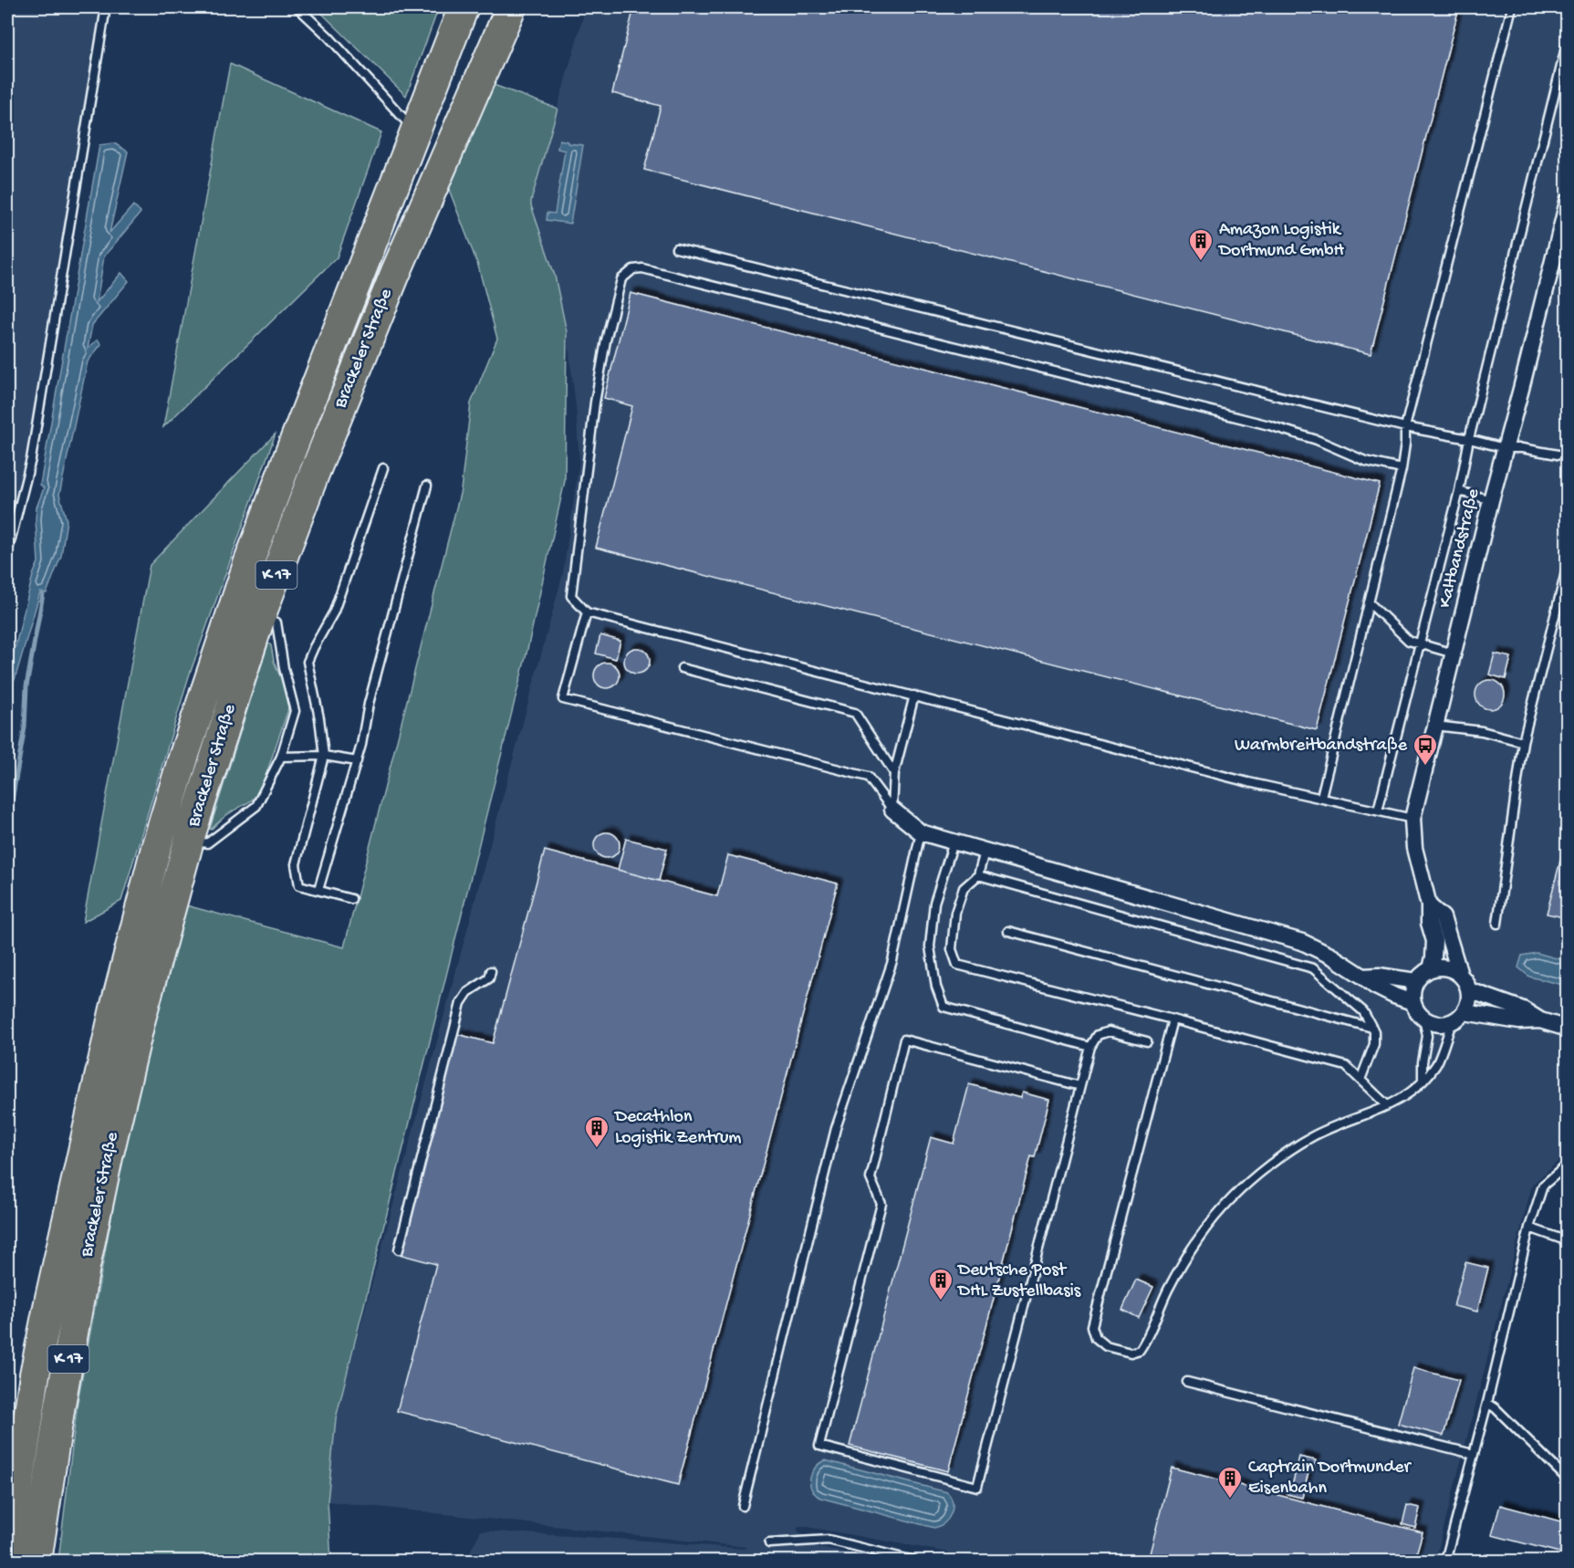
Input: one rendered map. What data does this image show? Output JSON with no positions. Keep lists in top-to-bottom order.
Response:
{
  "streets": {
    "highway": ["Brackeler Straße", "K 17"],
    "street": ["Kaltbandstraße"]
  },
  "places": {
    "building": [
      "Amazon Logistik Dortmund GmbH",
      "Decathlon Logistik Zentrum",
      "Deutsche Post DHL Zustellbasis",
      "Captrain Dortmunder Eisenbahn"
    ],
    "bus stop": ["Warmbreitbandstraße"]
  }
}
